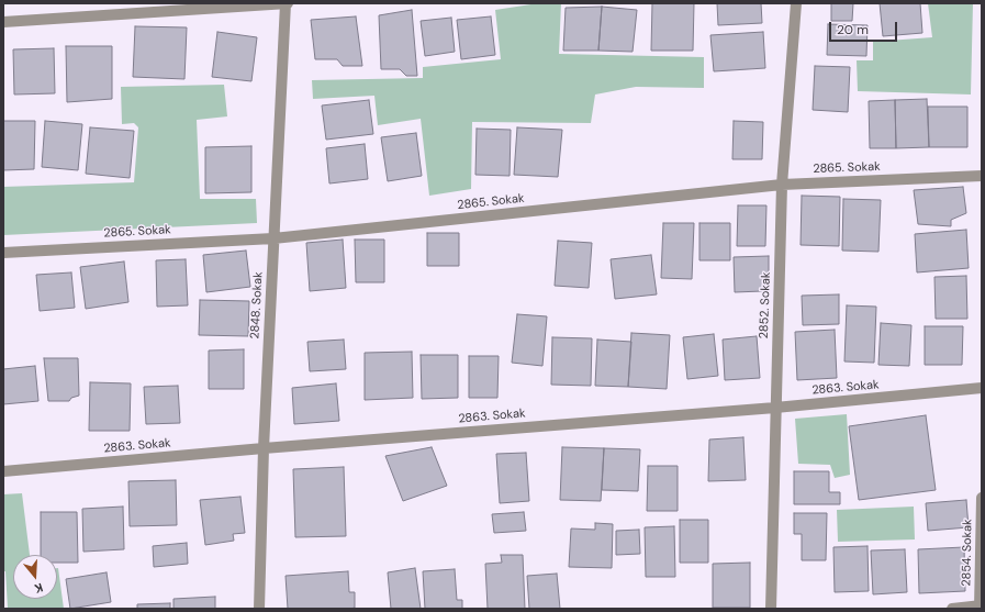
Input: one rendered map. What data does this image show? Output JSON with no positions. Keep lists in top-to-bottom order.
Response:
{
  "streets": {
    "street": [
      "2865. Sokak",
      "2848. Sokak",
      "2852. Sokak",
      "2863. Sokak",
      "2854. Sokak"
    ]
  },
  "crossings": [
    ["2865. Sokak", "2848. Sokak"],
    ["2865. Sokak", "2852. Sokak"],
    ["2848. Sokak", "2863. Sokak"],
    ["2852. Sokak", "2863. Sokak"]
  ],
  "scale_bar": "20 m",
  "north": "bottom"
}
